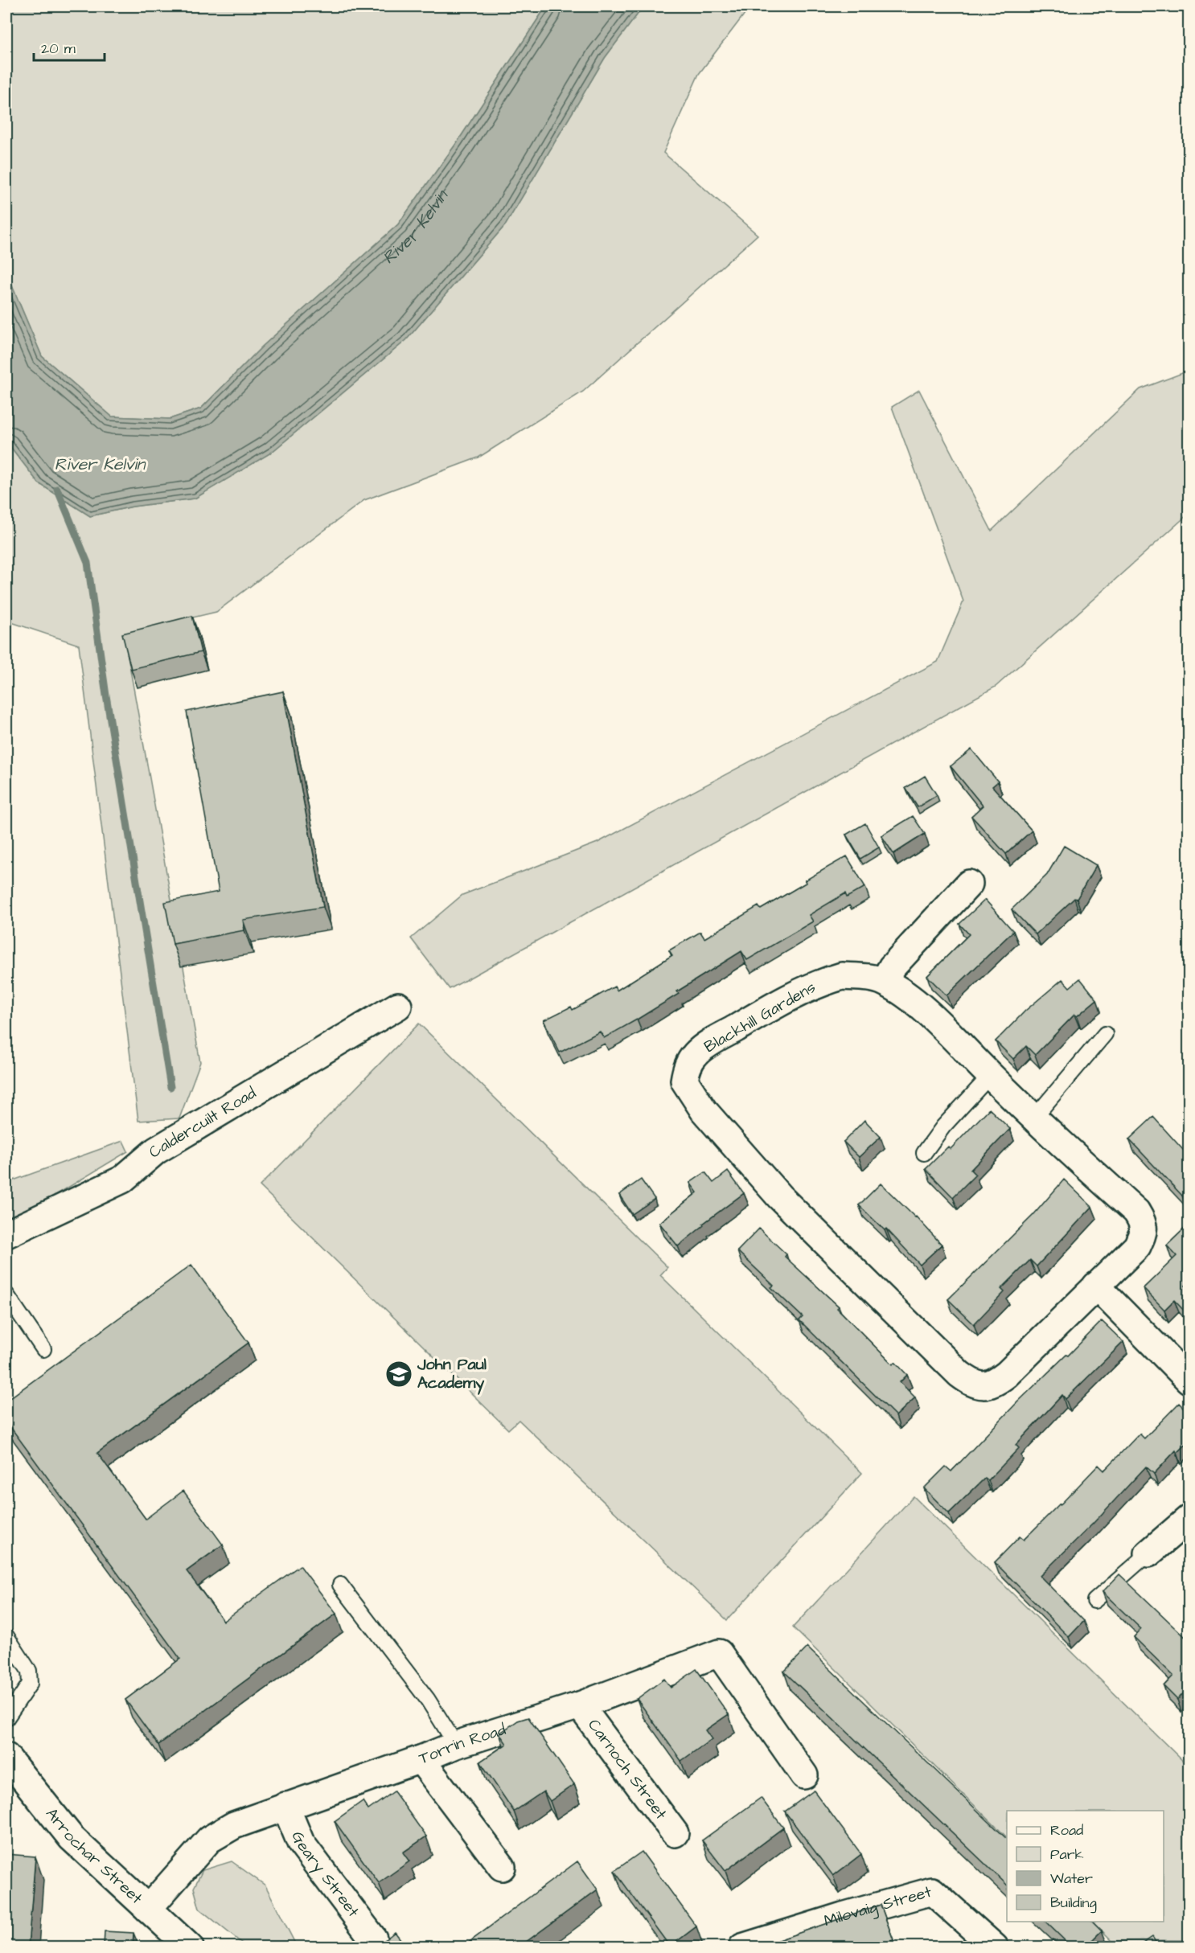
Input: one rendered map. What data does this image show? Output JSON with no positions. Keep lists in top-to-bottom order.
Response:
{
  "streets": {
    "street": [
      "Blackhill Gardens",
      "Caldercuilt Road",
      "Torrin Road",
      "Carnoch Street",
      "Arrochar Street",
      "Geary Street",
      "Milovaig Street"
    ]
  },
  "crossings": [
    ["Torrin Road", "Carnoch Street"],
    ["Torrin Road", "Arrochar Street"],
    ["Torrin Road", "Geary Street"]
  ],
  "water": ["River Kelvin"],
  "places": {
    "school or university": ["John Paul Academy"]
  },
  "legend": [
    "Road",
    "Park",
    "Water",
    "Building"
  ],
  "scale_bar": "20 m"
}
